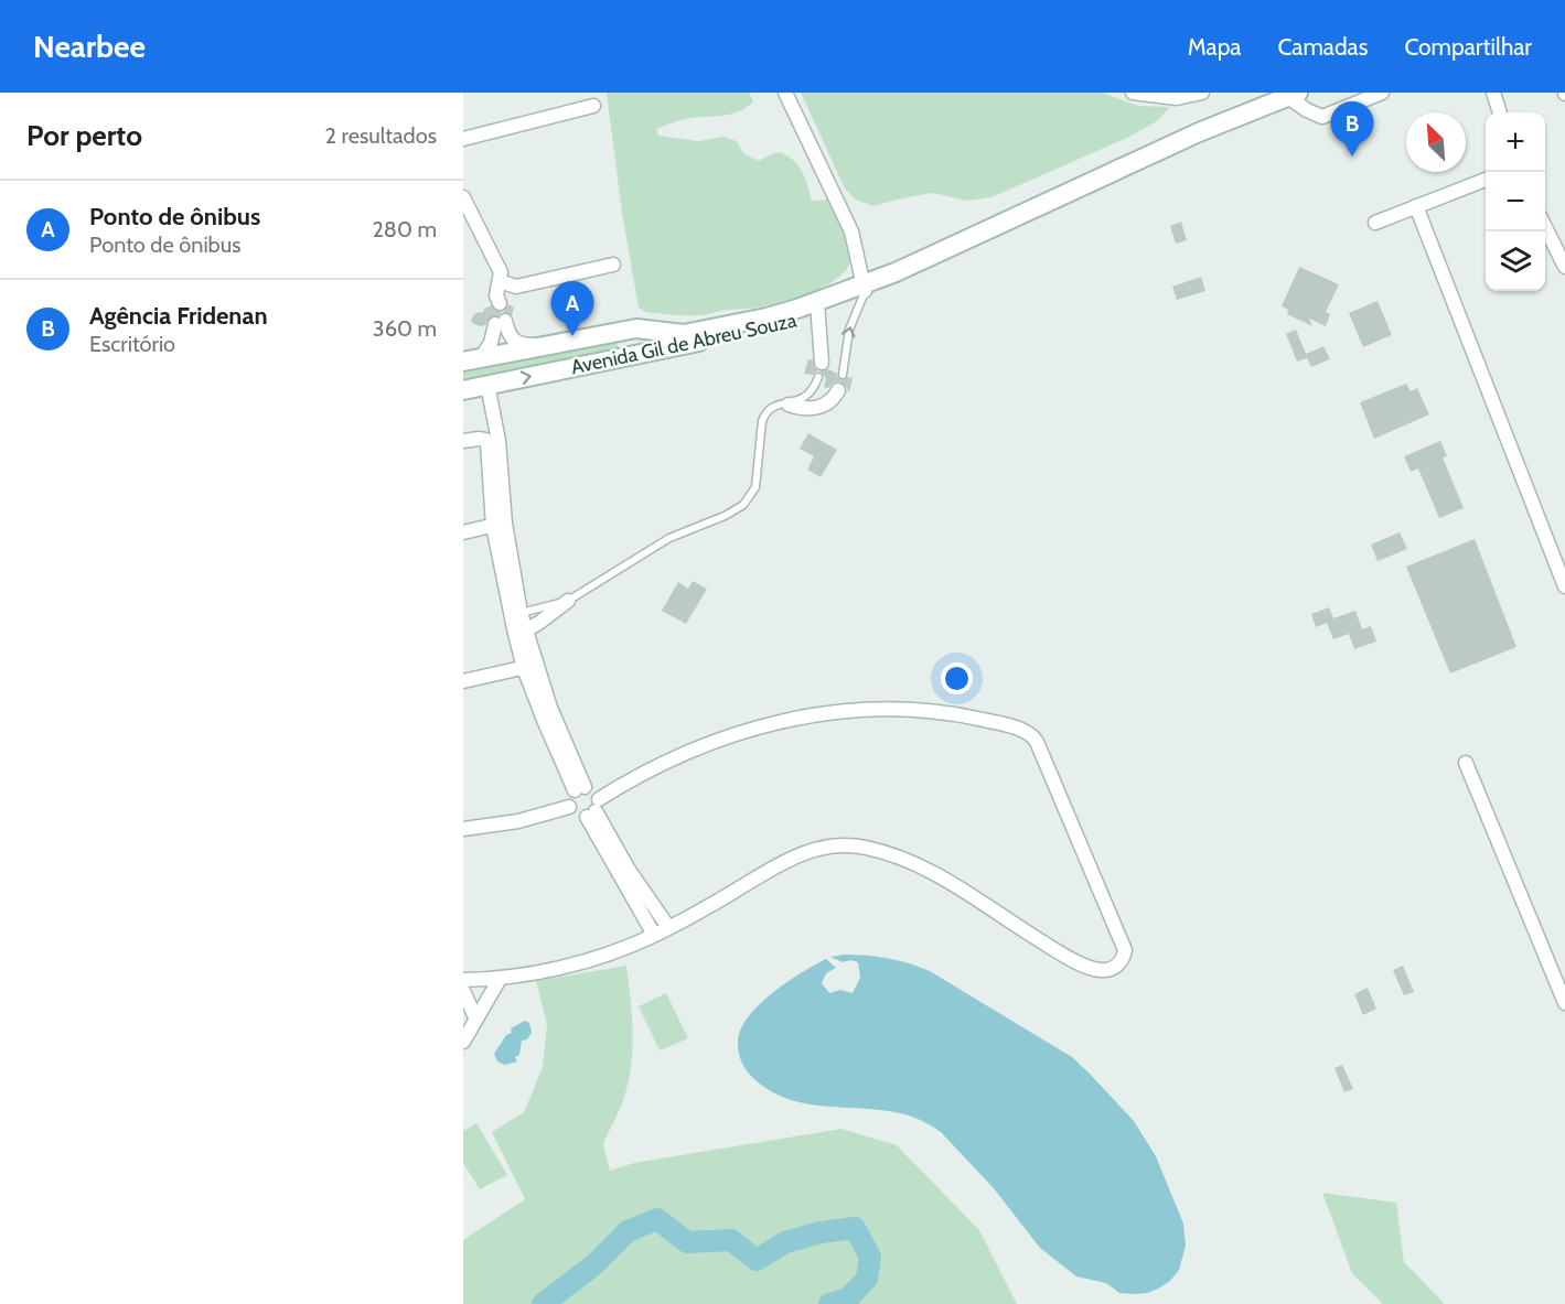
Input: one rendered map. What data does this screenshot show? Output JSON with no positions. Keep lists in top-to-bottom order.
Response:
{
  "streets": {
    "street": ["Avenida Gil de Abreu Souza"]
  },
  "north": "top left",
  "page": {
    "header": "Nearbee",
    "nav": ["Mapa", "Camadas", "Compartilhar"],
    "heading": ["Por perto", "2 resultados"],
    "pins": ["B", "A"],
    "map_buttons": ["+", "−"],
    "list": [
      {
        "mark": "A",
        "name": "Ponto de ônibus",
        "note": "Ponto de ônibus",
        "value": "280 m"
      },
      {
        "mark": "B",
        "name": "Agência Fridenan",
        "note": "Escritório",
        "value": "360 m"
      }
    ]
  }
}
